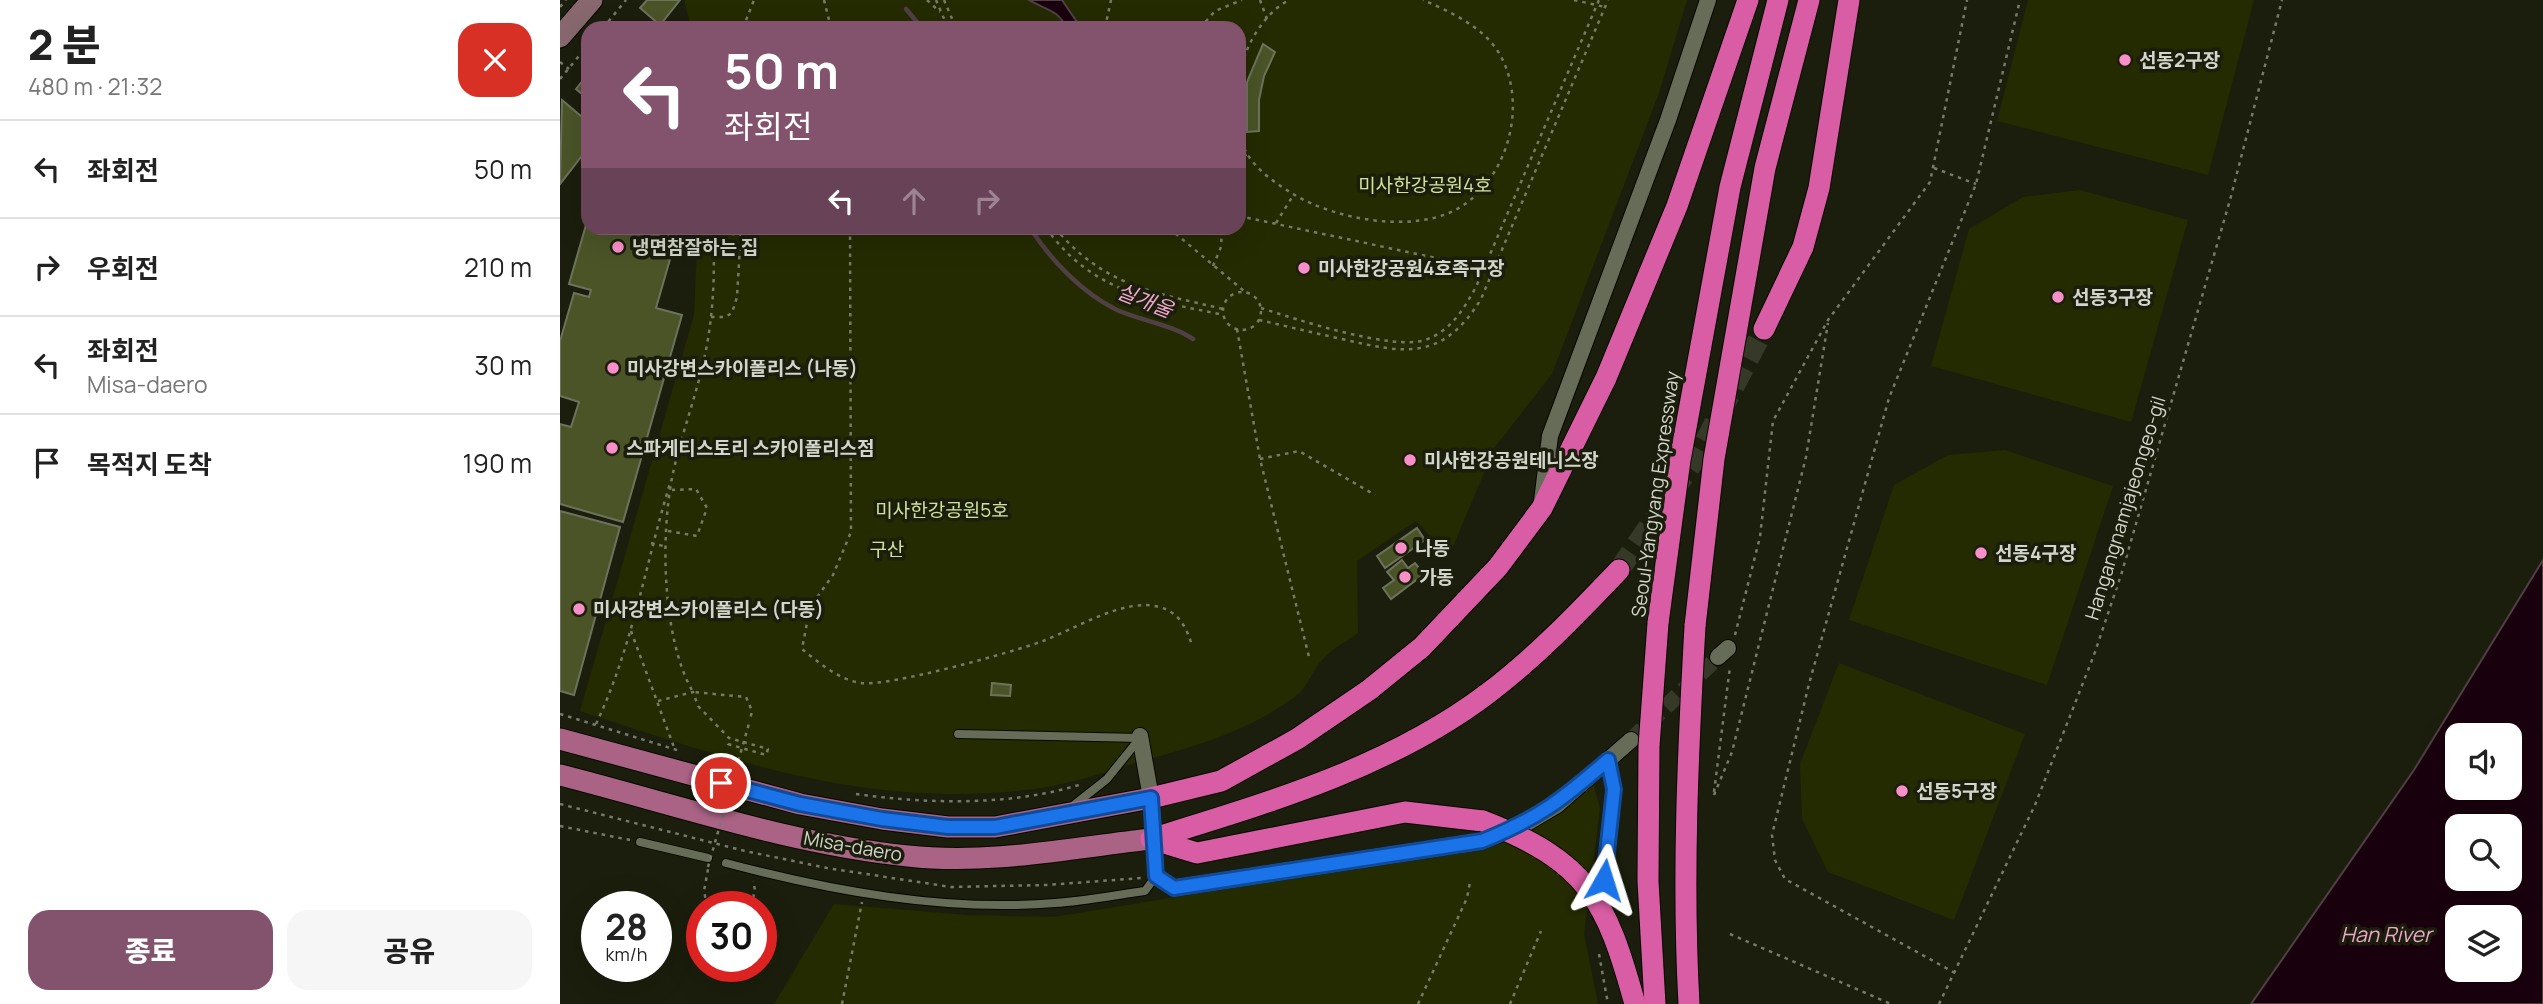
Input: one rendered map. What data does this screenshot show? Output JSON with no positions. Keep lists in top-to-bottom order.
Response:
{
  "streets": {
    "highway": ["Seoul-Yangyang Expressway"],
    "main road": ["Misa-daero"],
    "path": ["Hangangnamjajeongeo-gil"]
  },
  "water": ["실개울", "Han River"],
  "parks": ["미사한강공원4호", "미사한강공원5호", "구산"],
  "places": [
    "선동2구장",
    "냉면참잘하는 집",
    "미사한강공원4호족구장",
    "선동3구장",
    "미사강변스카이폴리스 (나동)",
    "스파게티스토리 스카이폴리스점",
    "미사한강공원테니스장",
    "나동",
    "선동4구장",
    "가동",
    "미사강변스카이폴리스 (다동)",
    "선동5구장"
  ],
  "page": {
    "heading": ["2 분", "480 m · 21:32"],
    "turn": ["50 m", "좌회전"],
    "list": [
      {
        "name": "좌회전",
        "value": "50 m"
      },
      {
        "name": "우회전",
        "value": "210 m"
      },
      {
        "name": "좌회전",
        "note": "Misa-daero",
        "value": "30 m"
      },
      {
        "name": "목적지 도착",
        "value": "190 m"
      }
    ],
    "speed": "28 km/h",
    "limit": "30",
    "buttons": ["종료", "공유"]
  }
}
